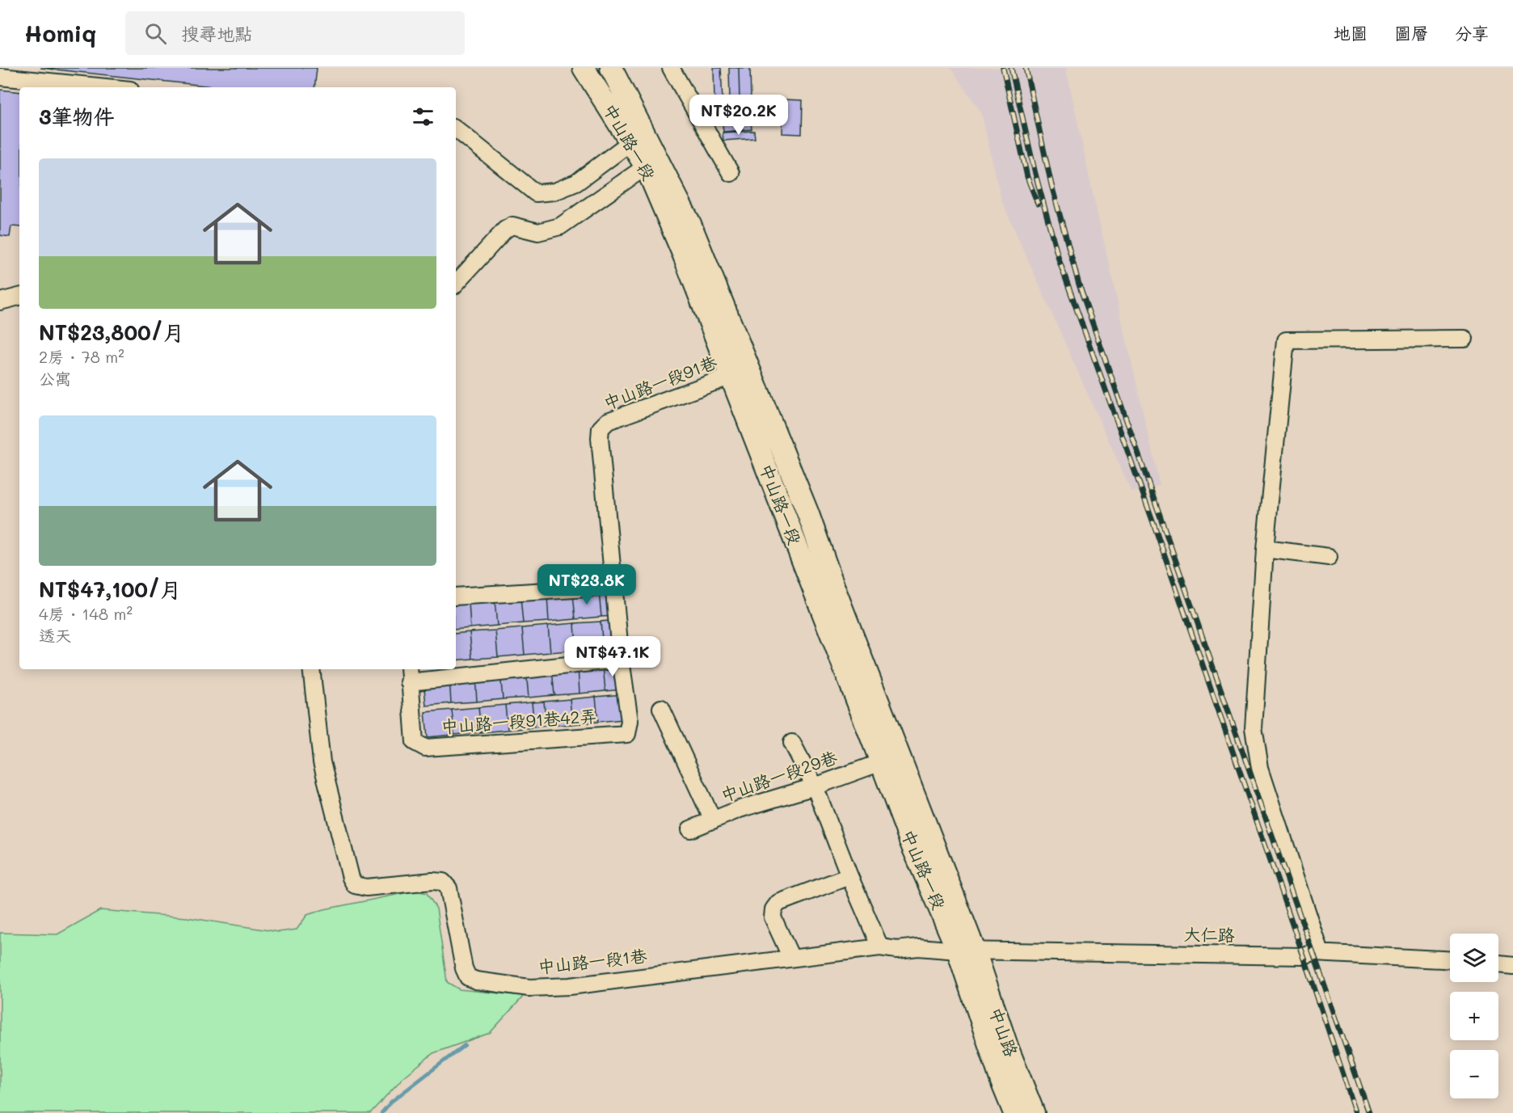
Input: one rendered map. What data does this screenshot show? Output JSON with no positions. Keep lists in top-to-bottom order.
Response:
{
  "streets": {
    "main road": ["中山路一段", "中山路"],
    "street": [
      "中山路一段91巷",
      "中山路一段91巷42弄",
      "中山路一段29巷",
      "大仁路",
      "中山路一段1巷"
    ]
  },
  "crossings": [
    ["中山路一段", "中山路一段91巷"],
    ["中山路一段", "中山路一段29巷"],
    ["中山路一段", "大仁路"],
    ["中山路一段", "中山路一段1巷"],
    ["中山路一段", "中山路"],
    ["中山路一段91巷", "中山路一段91巷42弄"],
    ["大仁路", "中山路一段1巷"],
    ["大仁路", "中山路"],
    ["中山路一段1巷", "中山路"]
  ],
  "page": {
    "header": "Homiq",
    "search": "搜尋地點",
    "nav": ["地圖", "圖層", "分享"],
    "heading": "3筆物件",
    "price": ["NT$20.2K", "NT$23.8K", "NT$47.1K"],
    "list": [
      {
        "name": "NT$23,800/月",
        "note": "2房 · 78 m² · 公寓"
      },
      {
        "name": "NT$47,100/月",
        "note": "4房 · 148 m² · 透天"
      }
    ],
    "map_buttons": ["+", "−"]
  }
}
